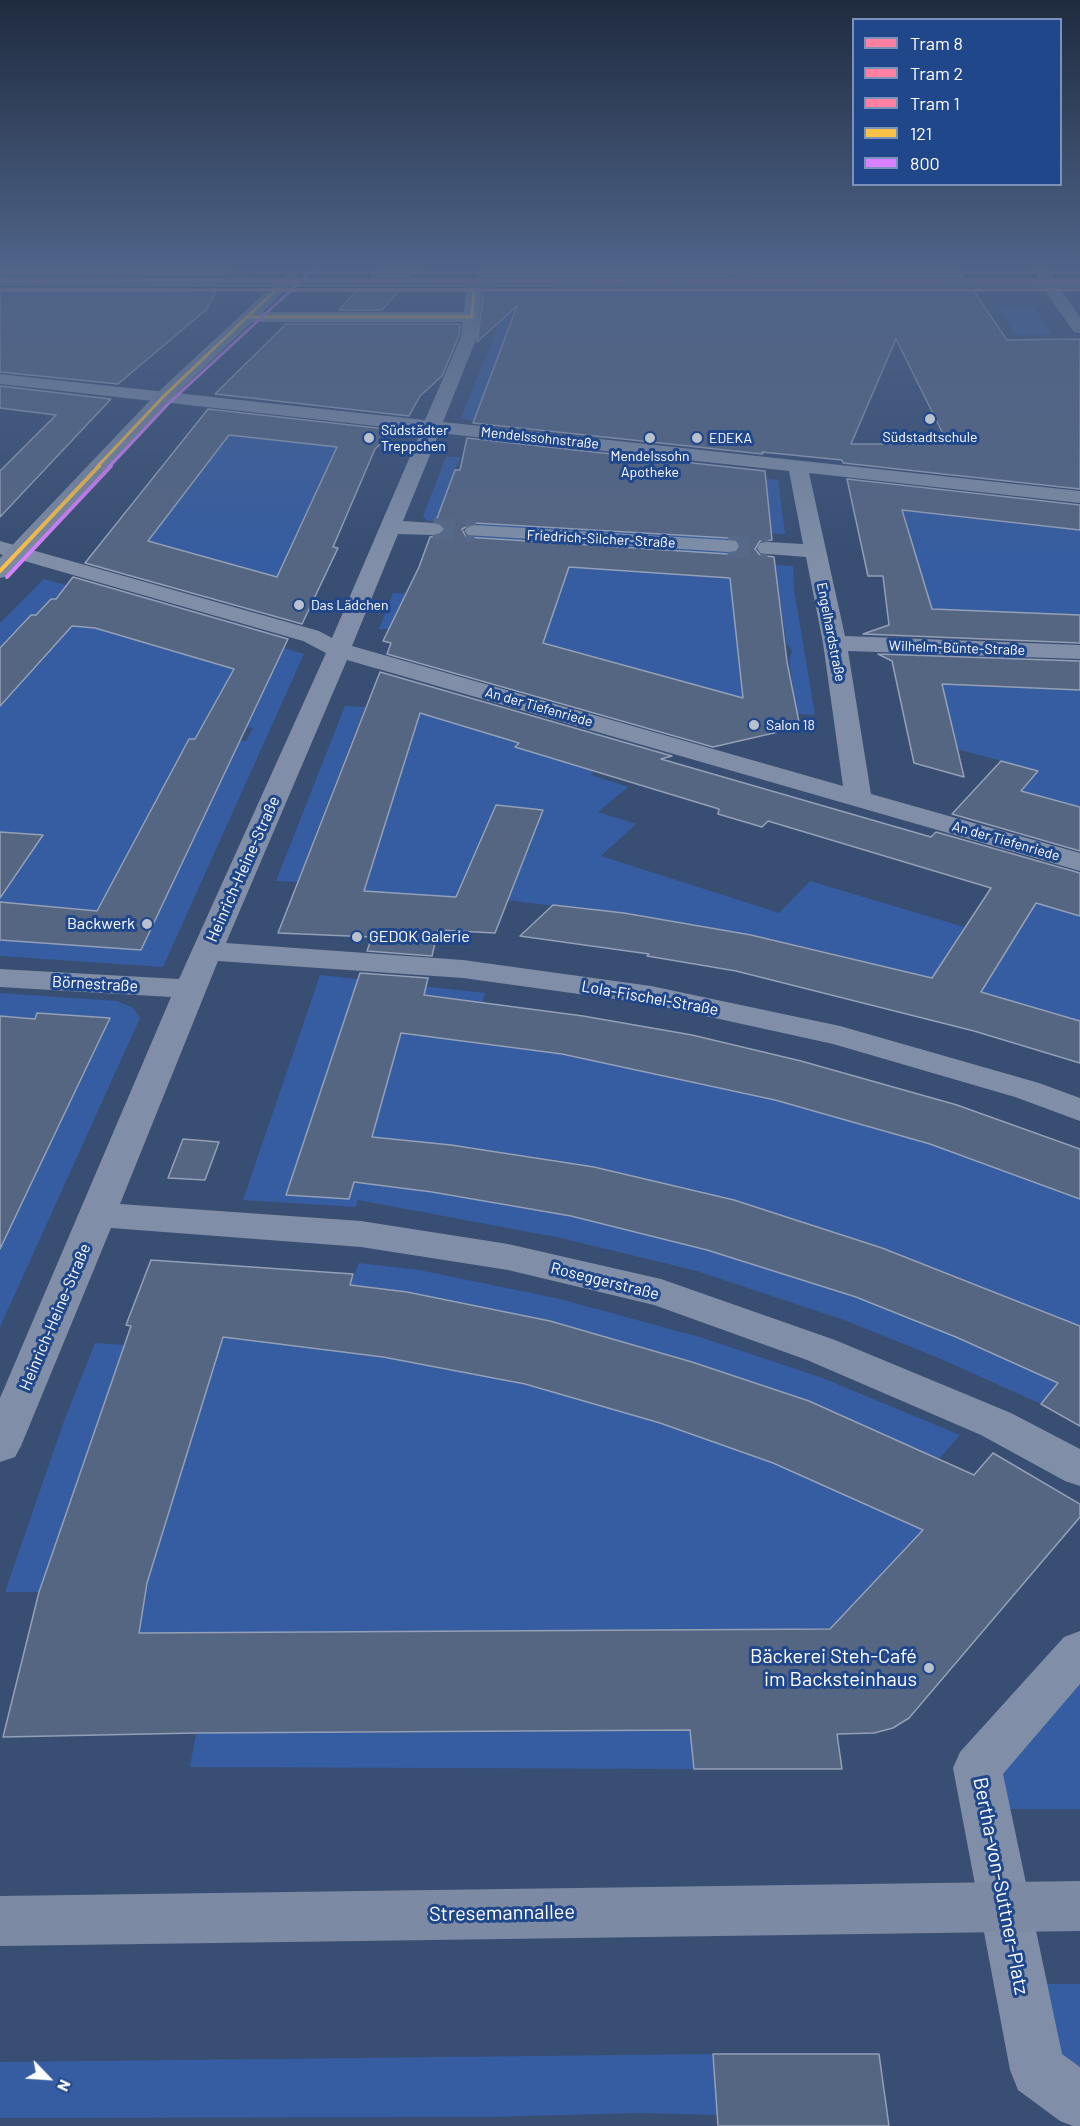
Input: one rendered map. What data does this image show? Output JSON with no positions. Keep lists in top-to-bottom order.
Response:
{
  "streets": {
    "main road": ["Stresemannallee"],
    "street": [
      "Mendelssohnstraße",
      "Friedrich-Silcher-Straße",
      "Engelhardstraße",
      "Wilhelm-Bünte-Straße",
      "An der Tiefenriede",
      "Heinrich-Heine-Straße",
      "Börnestraße",
      "Lola-Fischel-Straße",
      "Roseggerstraße",
      "Bertha-von-Suttner-Platz"
    ]
  },
  "crossings": [
    ["Mendelssohnstraße", "Engelhardstraße"],
    ["Mendelssohnstraße", "Heinrich-Heine-Straße"],
    ["Engelhardstraße", "Wilhelm-Bünte-Straße"],
    ["Engelhardstraße", "An der Tiefenriede"],
    ["An der Tiefenriede", "Heinrich-Heine-Straße"],
    ["Heinrich-Heine-Straße", "Börnestraße"],
    ["Heinrich-Heine-Straße", "Lola-Fischel-Straße"],
    ["Heinrich-Heine-Straße", "Roseggerstraße"],
    ["Bertha-von-Suttner-Platz", "Stresemannallee"]
  ],
  "places": [
    "Südstadtschule",
    "Südstädter Treppchen",
    "Mendelssohn Apotheke",
    "EDEKA",
    "Das Lädchen",
    "Salon 18",
    "Backwerk",
    "GEDOK Galerie",
    "Bäckerei Steh-Café im Backsteinhaus"
  ],
  "lines": ["transit line 121", "transit line 800"],
  "legend": [
    "Tram 8",
    "Tram 2",
    "Tram 1",
    "121",
    "800"
  ],
  "north": "bottom right"
}
